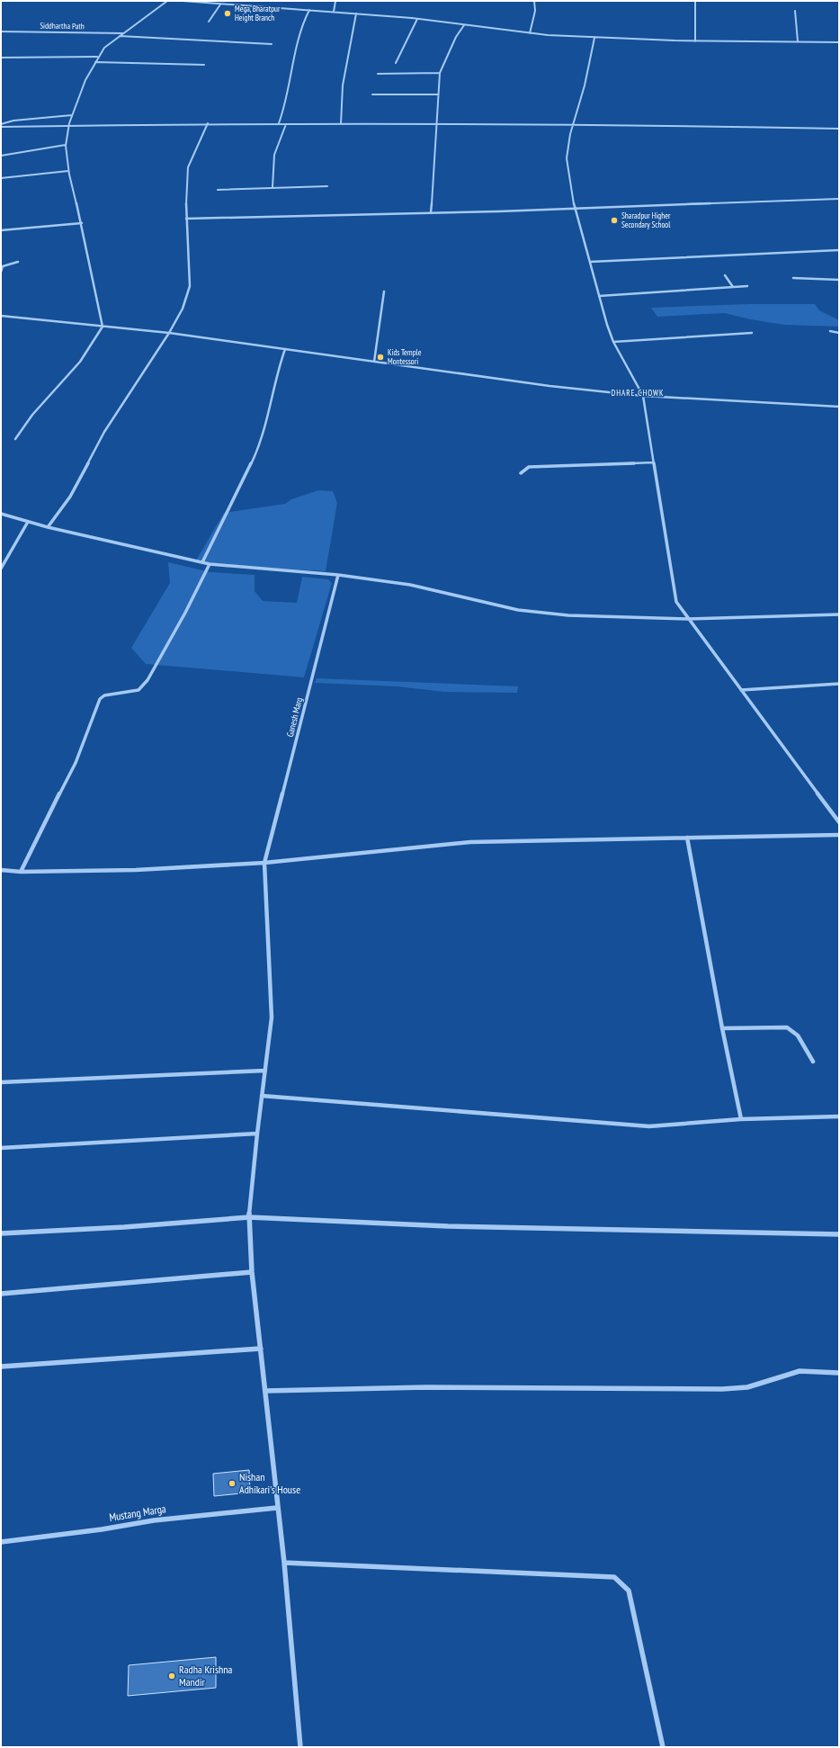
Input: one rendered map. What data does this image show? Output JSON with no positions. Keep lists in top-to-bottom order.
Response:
{
  "streets": {
    "street": ["Siddhartha Path", "Ganesh Marg", "Mustang Marga"]
  },
  "crossings": [
    ["Ganesh Marg", "Mustang Marga"]
  ],
  "districts": ["DHARE CHOWK"],
  "places": [
    "Mega, Bharatpur Height Branch",
    "Sharadpur Higher Secondary School",
    "Kids Temple Montessori",
    "Nishan Adhikari's House",
    "Radha Krishna Mandir"
  ]
}
